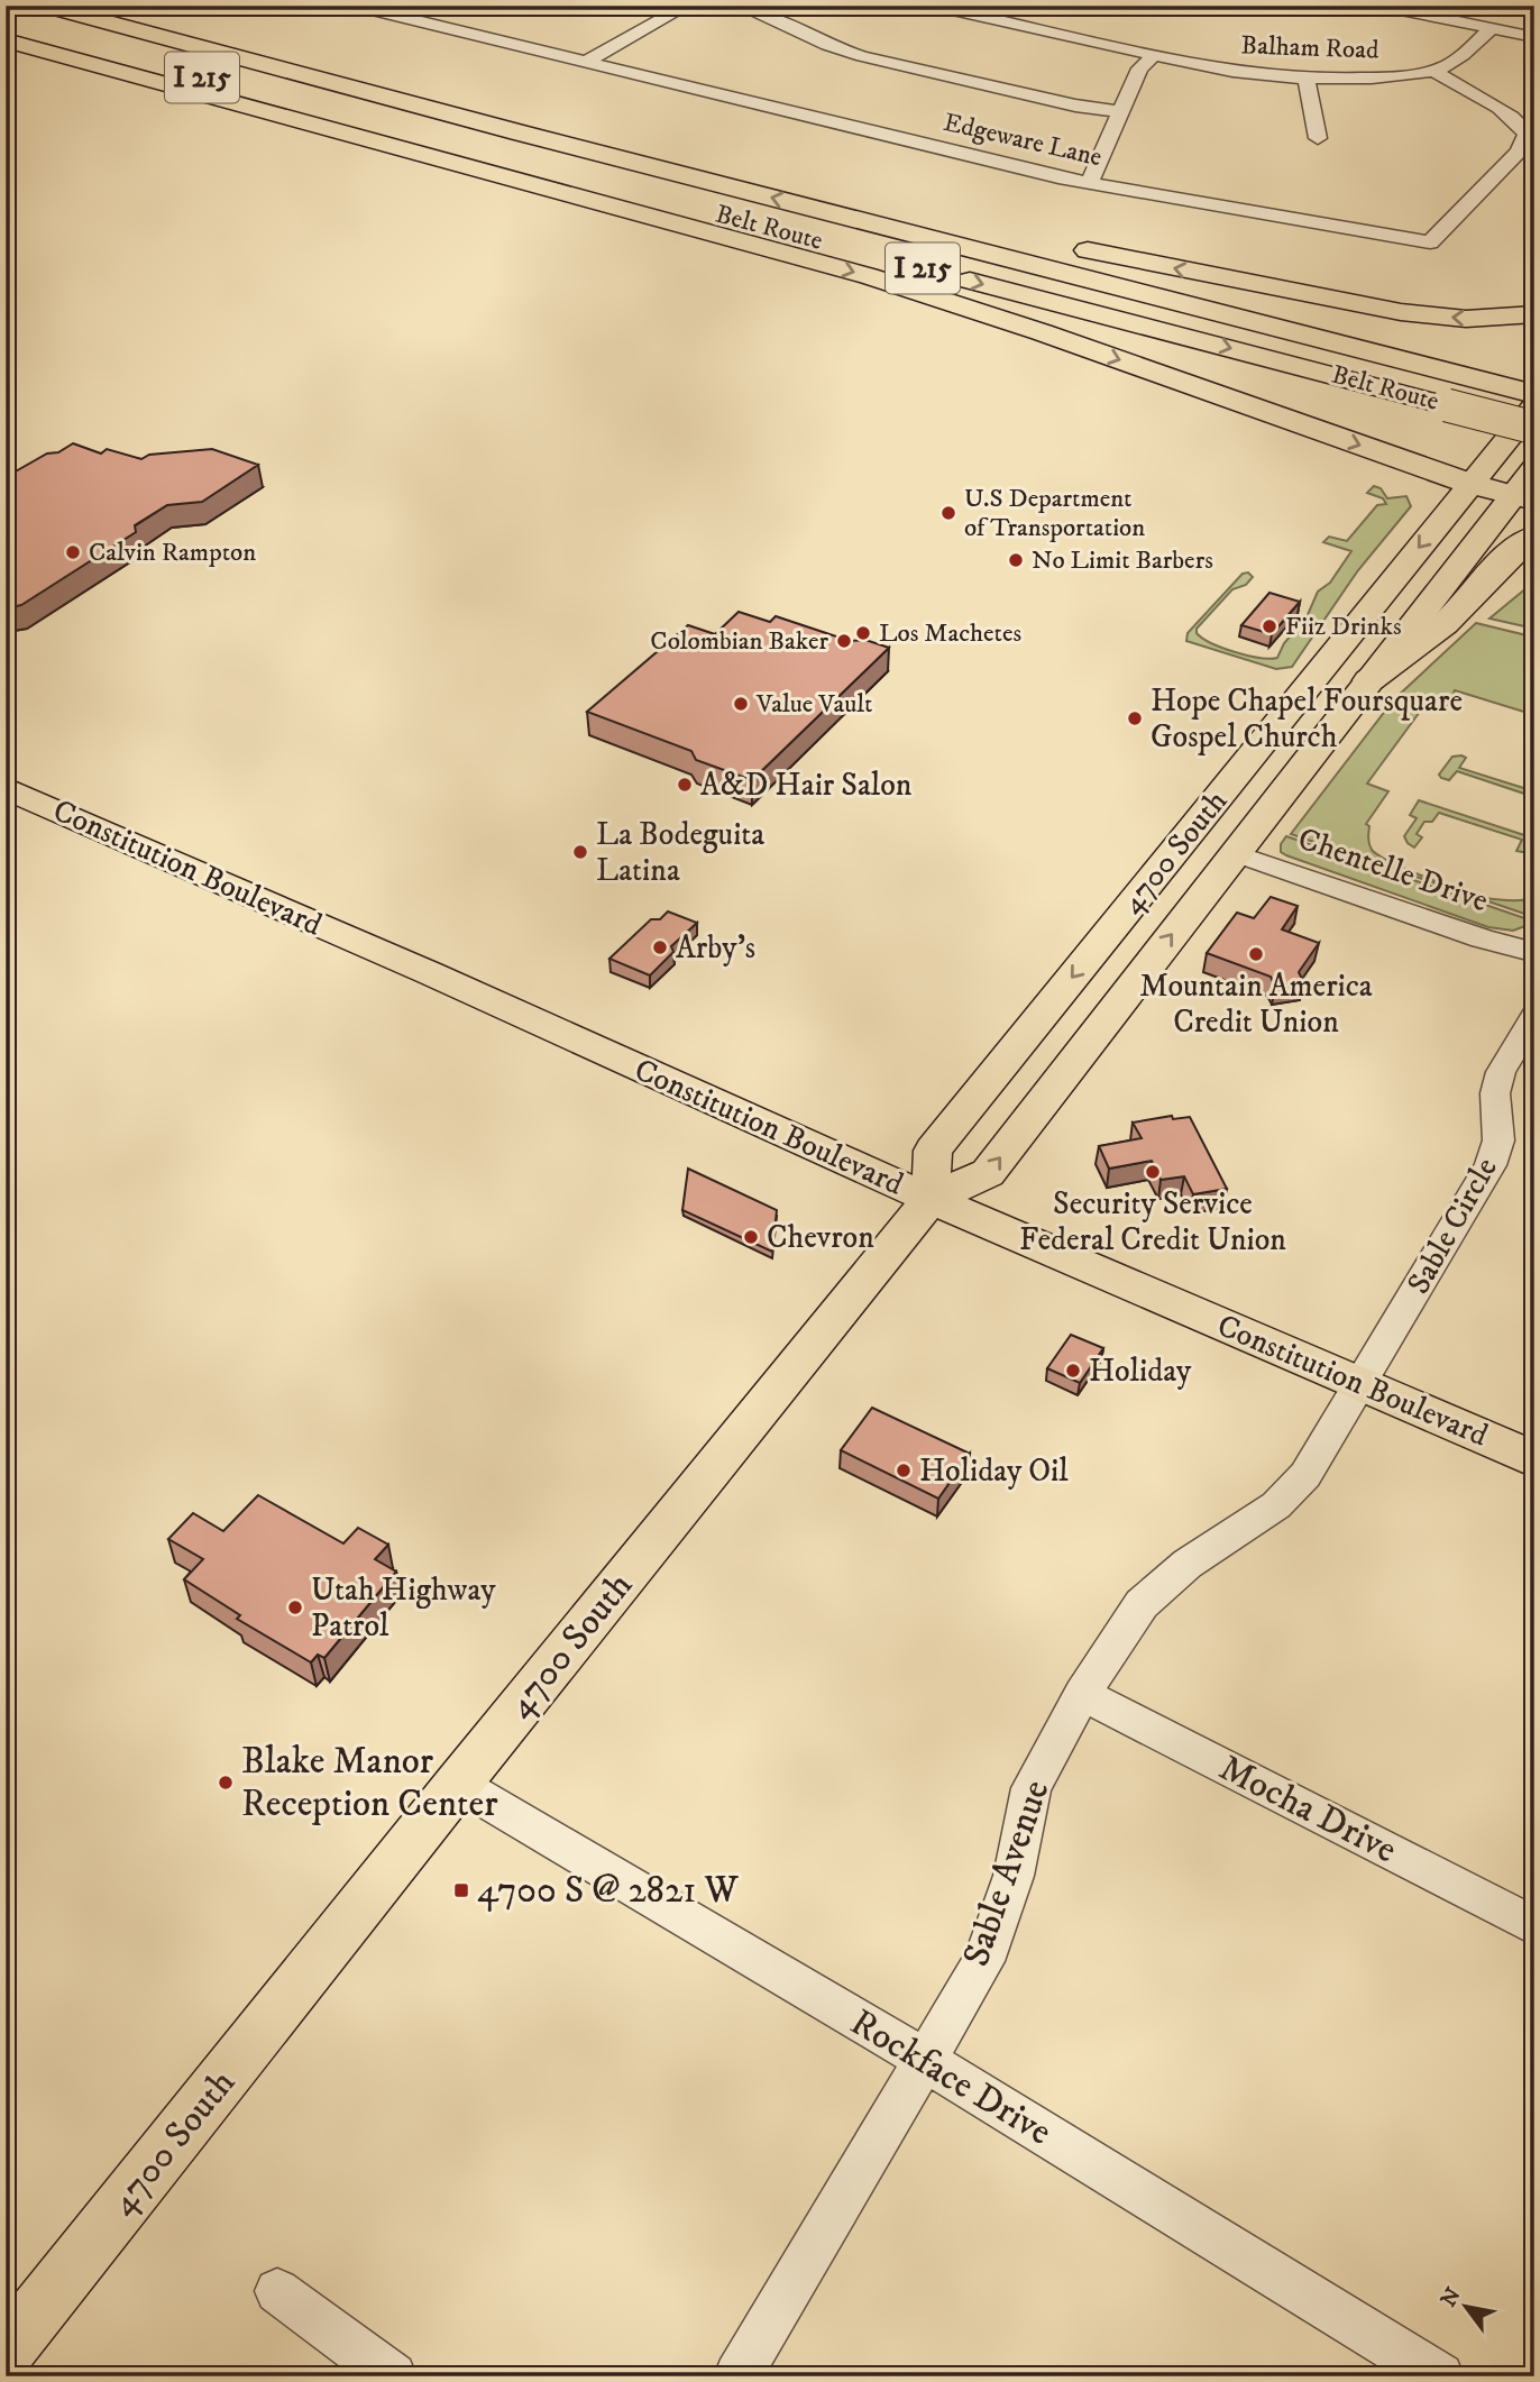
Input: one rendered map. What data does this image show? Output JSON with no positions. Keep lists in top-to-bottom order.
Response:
{
  "streets": {
    "highway": ["I 215", "Belt Route"],
    "main road": ["4700 South", "Constitution Boulevard"],
    "street": [
      "Balham Road",
      "Edgeware Lane",
      "Chentelle Drive",
      "Sable Circle",
      "Mocha Drive",
      "Sable Avenue",
      "Rockface Drive"
    ]
  },
  "crossings": [
    ["Balham Road", "Edgeware Lane"],
    ["4700 South", "Constitution Boulevard"],
    ["4700 South", "Chentelle Drive"],
    ["4700 South", "Rockface Drive"],
    ["Constitution Boulevard", "Sable Circle"],
    ["Constitution Boulevard", "Sable Avenue"],
    ["Sable Circle", "Sable Avenue"],
    ["Mocha Drive", "Sable Avenue"],
    ["Sable Avenue", "Rockface Drive"]
  ],
  "places": {
    "other": [
      "U.S Department of Transportation",
      "Calvin Rampton",
      "No Limit Barbers",
      "Fiiz Drinks",
      "Los Machetes",
      "Colombian Baker",
      "Value Vault",
      "Hope Chapel Foursquare Gospel Church",
      "A&D Hair Salon",
      "La Bodeguita Latina",
      "Arby's",
      "Mountain America Credit Union",
      "Security Service Federal Credit Union",
      "Chevron",
      "Holiday",
      "Holiday Oil",
      "Utah Highway Patrol",
      "Blake Manor Reception Center"
    ],
    "transit": ["4700 S @ 2821 W"]
  },
  "north": "top left"
}
